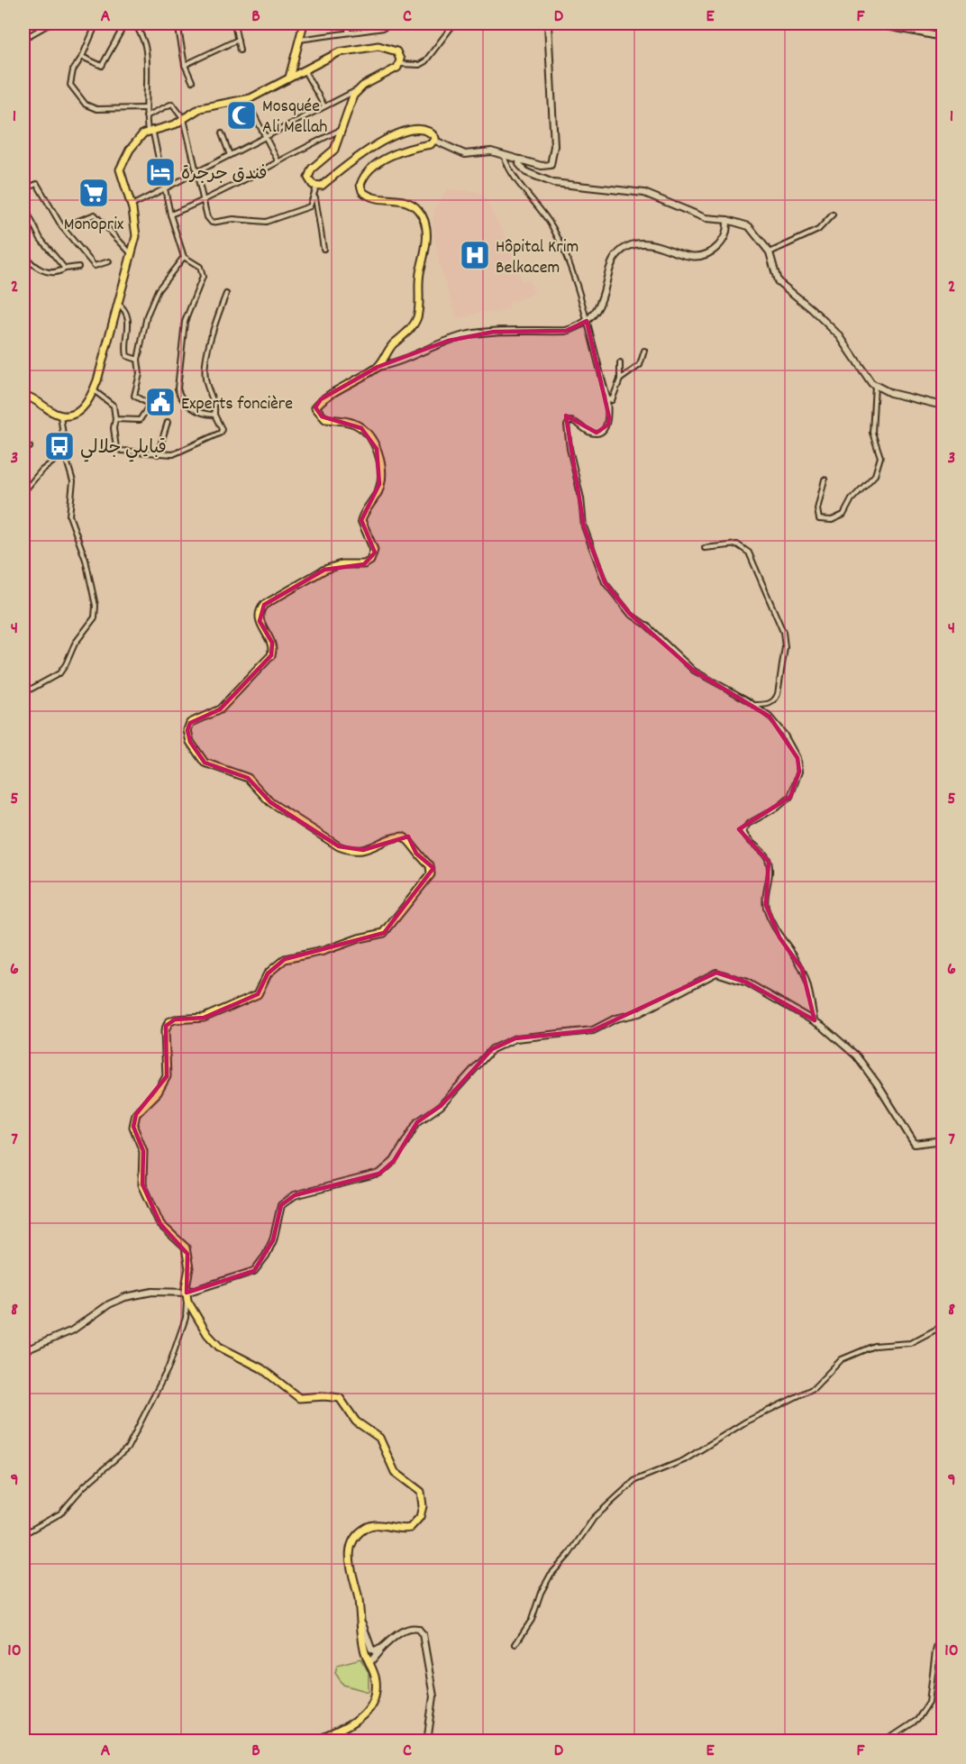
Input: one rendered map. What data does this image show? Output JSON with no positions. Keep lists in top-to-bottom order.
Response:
{
  "places": {
    "mosque": ["Mosquée Ali Mellah"],
    "hotel": ["فندق جرجرة"],
    "supermarket": ["Monoprix"],
    "hospital": ["Hôpital Krim Belkacem"],
    "public building": ["Experts foncière"],
    "bus stop": ["قبايلي جلالي"]
  },
  "grid": {
    "columns": [
      "A",
      "B",
      "C",
      "D",
      "E",
      "F"
    ],
    "rows": [
      "1",
      "2",
      "3",
      "4",
      "5",
      "6",
      "7",
      "8",
      "9",
      "10"
    ]
  }
}
